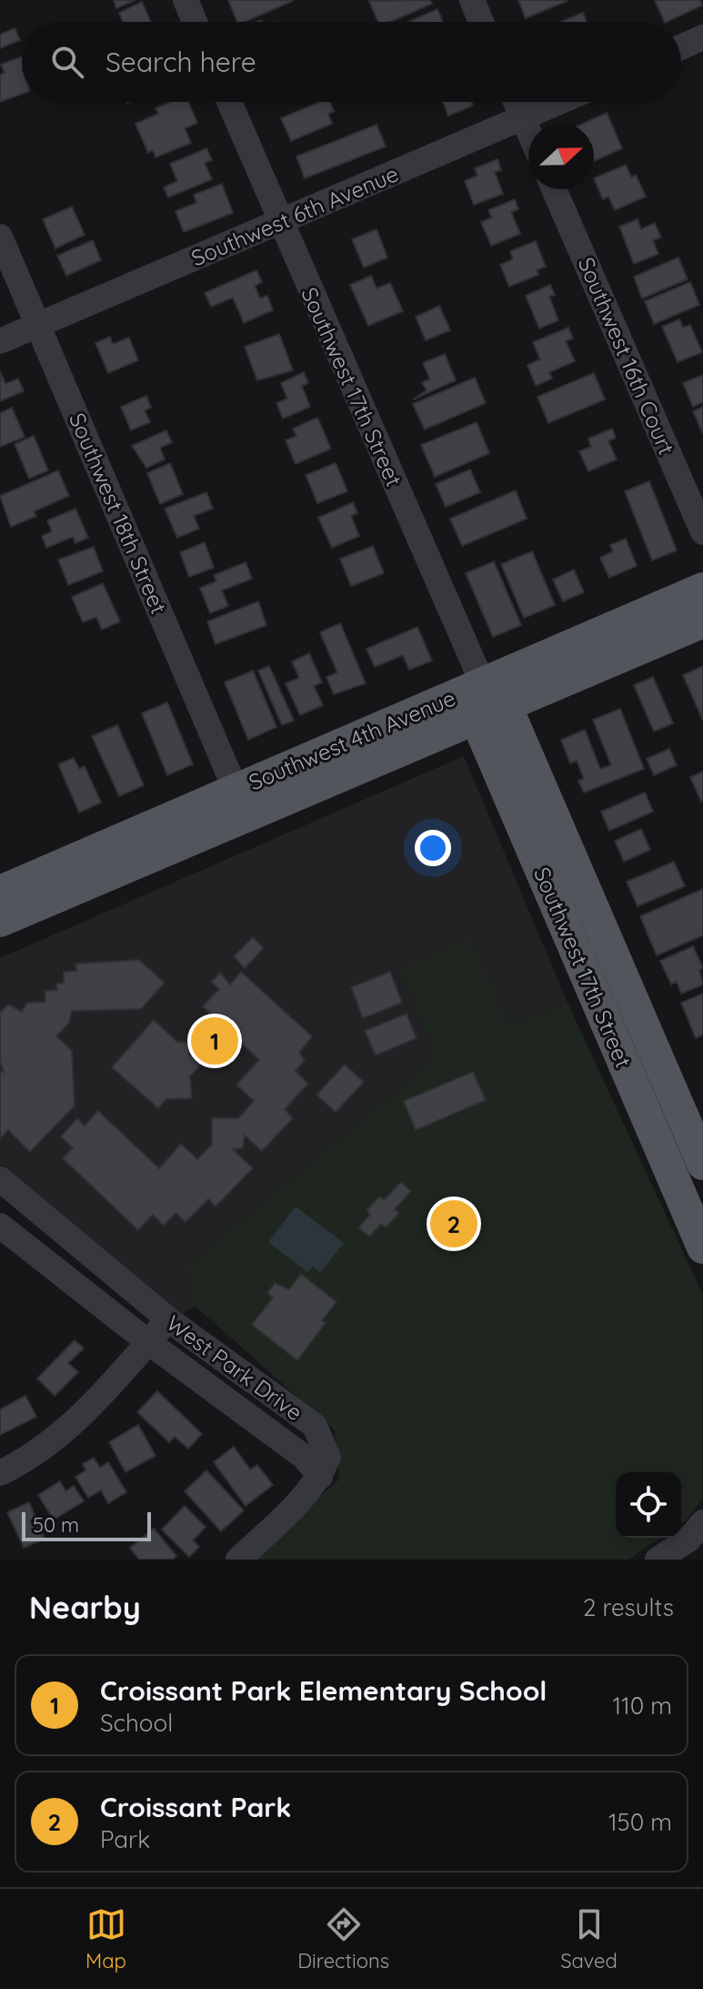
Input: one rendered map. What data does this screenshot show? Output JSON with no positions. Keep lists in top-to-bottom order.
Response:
{
  "streets": {
    "main road": ["Southwest 17th Street", "Southwest 4th Avenue"],
    "street": [
      "Southwest 6th Avenue",
      "Southwest 16th Court",
      "Southwest 18th Street",
      "West Park Drive"
    ]
  },
  "crossings": [
    ["Southwest 6th Avenue", "Southwest 17th Street"],
    ["Southwest 6th Avenue", "Southwest 18th Street"],
    ["Southwest 17th Street", "Southwest 4th Avenue"],
    ["Southwest 18th Street", "Southwest 4th Avenue"]
  ],
  "scale_bar": "50 m",
  "north": "right",
  "page": {
    "search": "Search here",
    "pins": ["1", "2"],
    "scale": "50 m",
    "heading": ["Nearby", "2 results"],
    "list": [
      {
        "mark": "1",
        "name": "Croissant Park Elementary School",
        "note": "School",
        "value": "110 m"
      },
      {
        "mark": "2",
        "name": "Croissant Park",
        "note": "Park",
        "value": "150 m"
      }
    ],
    "nav": ["Map", "Directions", "Saved"]
  }
}
